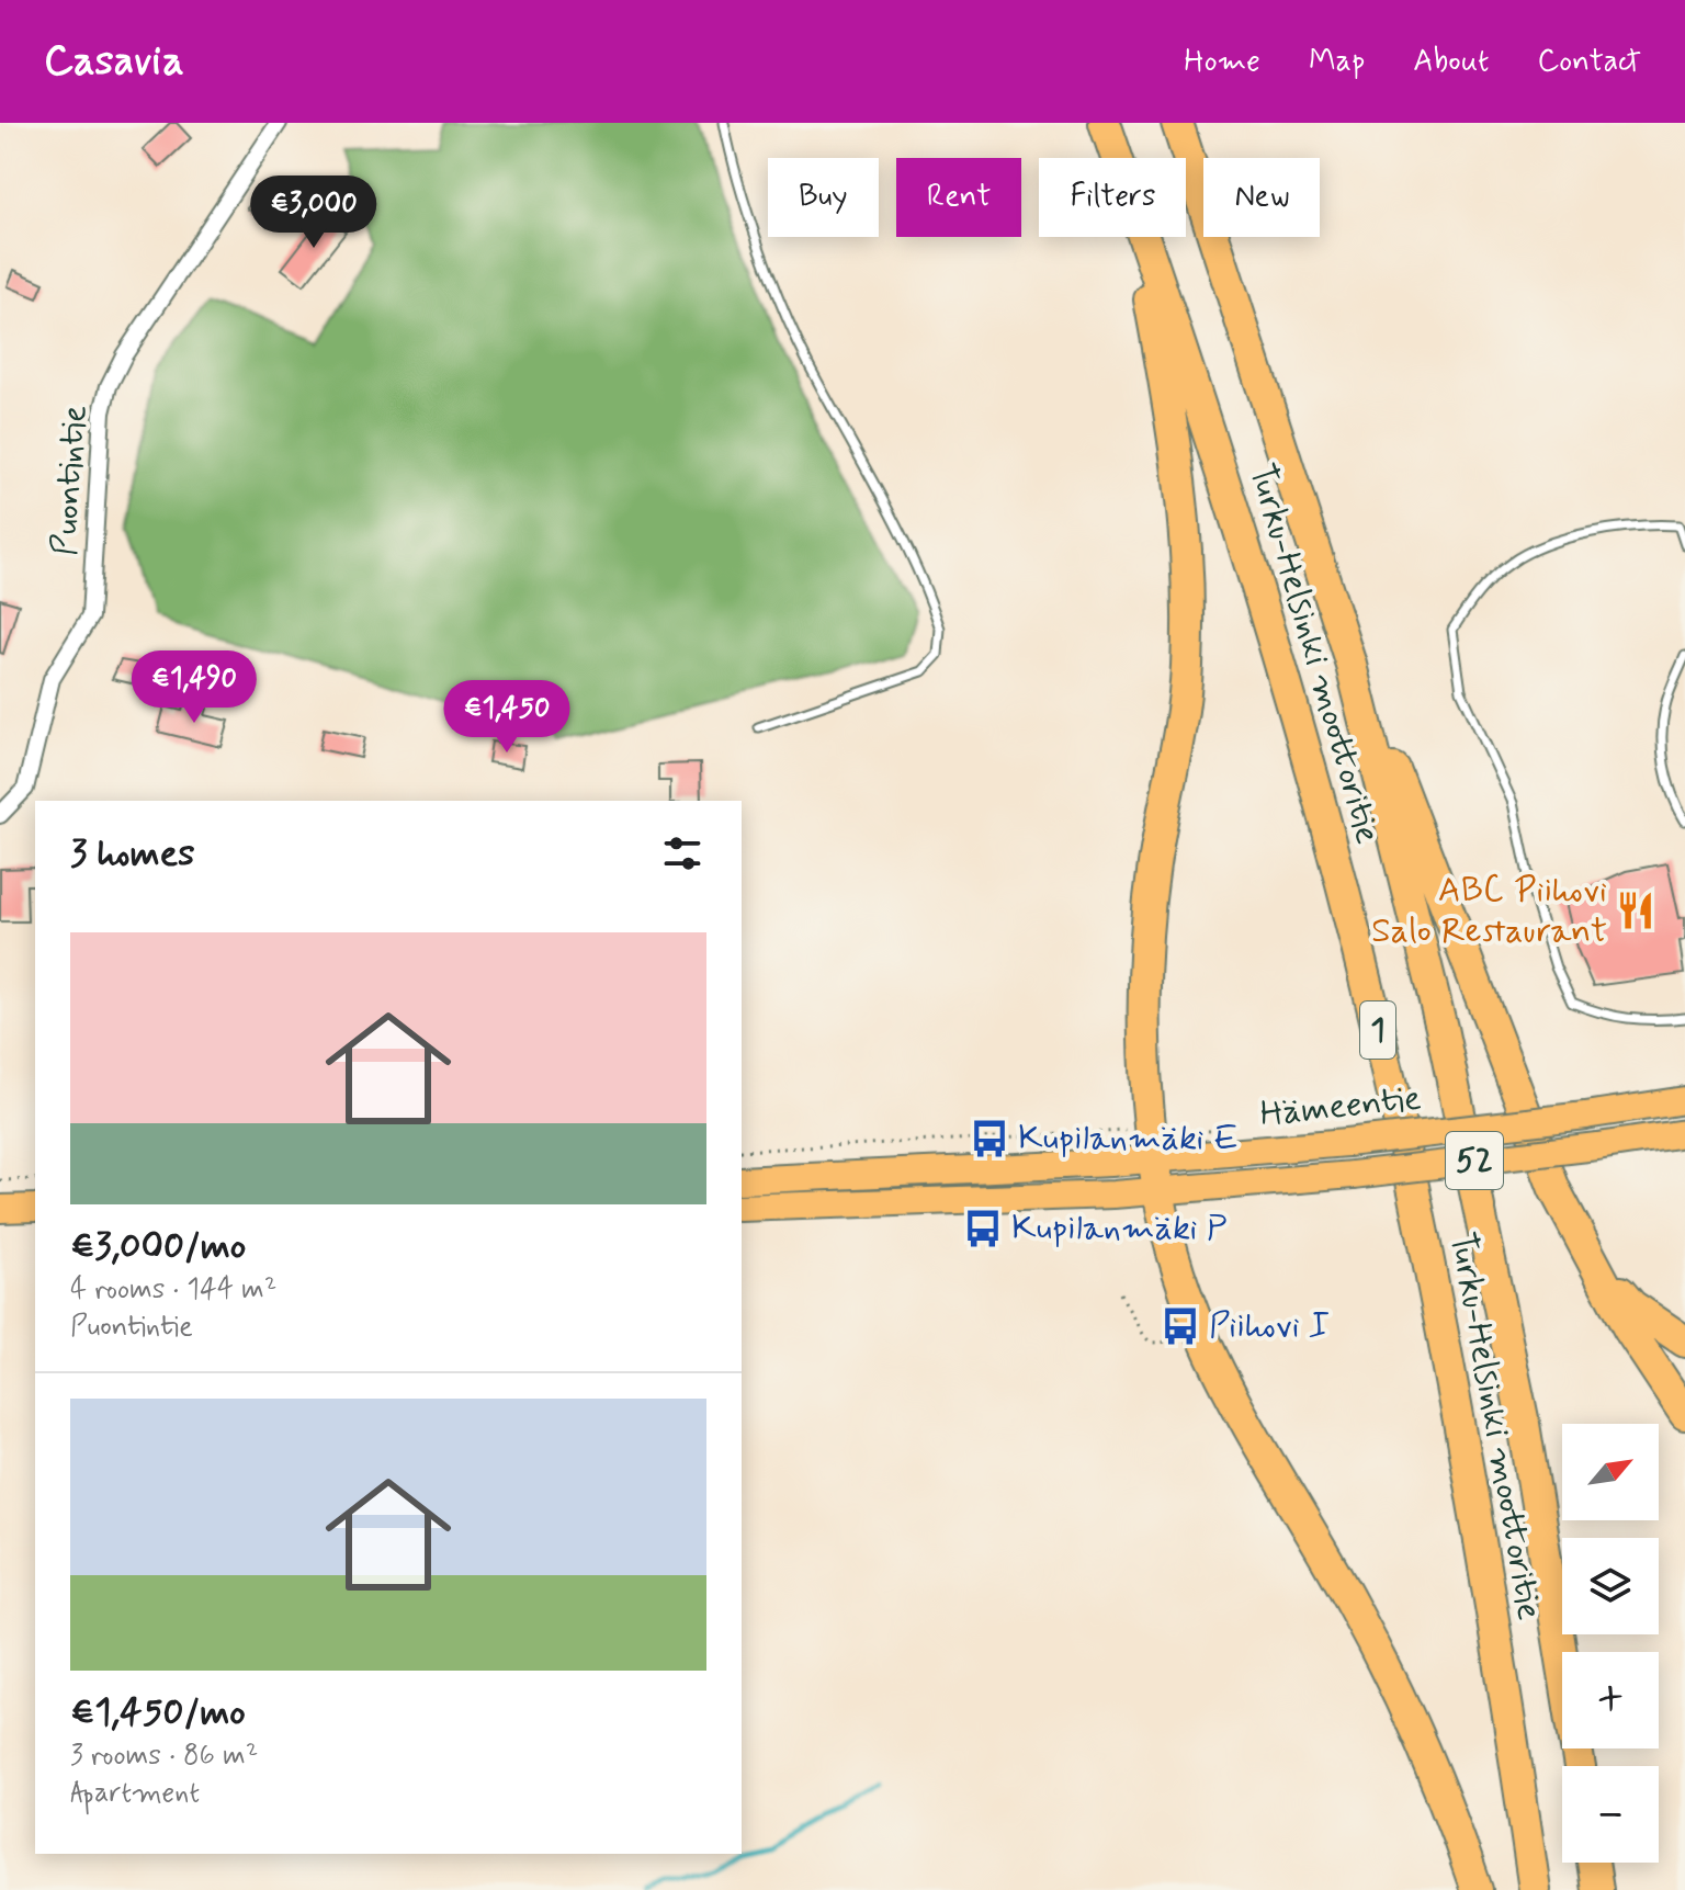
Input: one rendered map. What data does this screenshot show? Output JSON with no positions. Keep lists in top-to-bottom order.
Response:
{
  "streets": {
    "highway": ["Turku-Helsinki moottoritie", "1"],
    "main road": ["Hämeentie", "52"],
    "street": ["Puontintie"]
  },
  "places": {
    "restaurant": ["ABC Piihovi Salo Restaurant"],
    "bus stop": ["Kupilanmäki E", "Kupilanmäki P", "Piihovi I"]
  },
  "north": "top right",
  "page": {
    "header": "Casavia",
    "nav": [
      "Home",
      "Map",
      "About",
      "Contact"
    ],
    "chip": [
      "Buy",
      "Rent",
      "Filters",
      "New"
    ],
    "price": ["€3,000", "€1,490", "€1,450"],
    "heading": "3 homes",
    "list": [
      {
        "name": "€3,000/mo",
        "note": "4 rooms · 144 m² · Puontintie"
      },
      {
        "name": "€1,450/mo",
        "note": "3 rooms · 86 m² · Apartment"
      }
    ],
    "map_buttons": ["+", "−"]
  }
}
